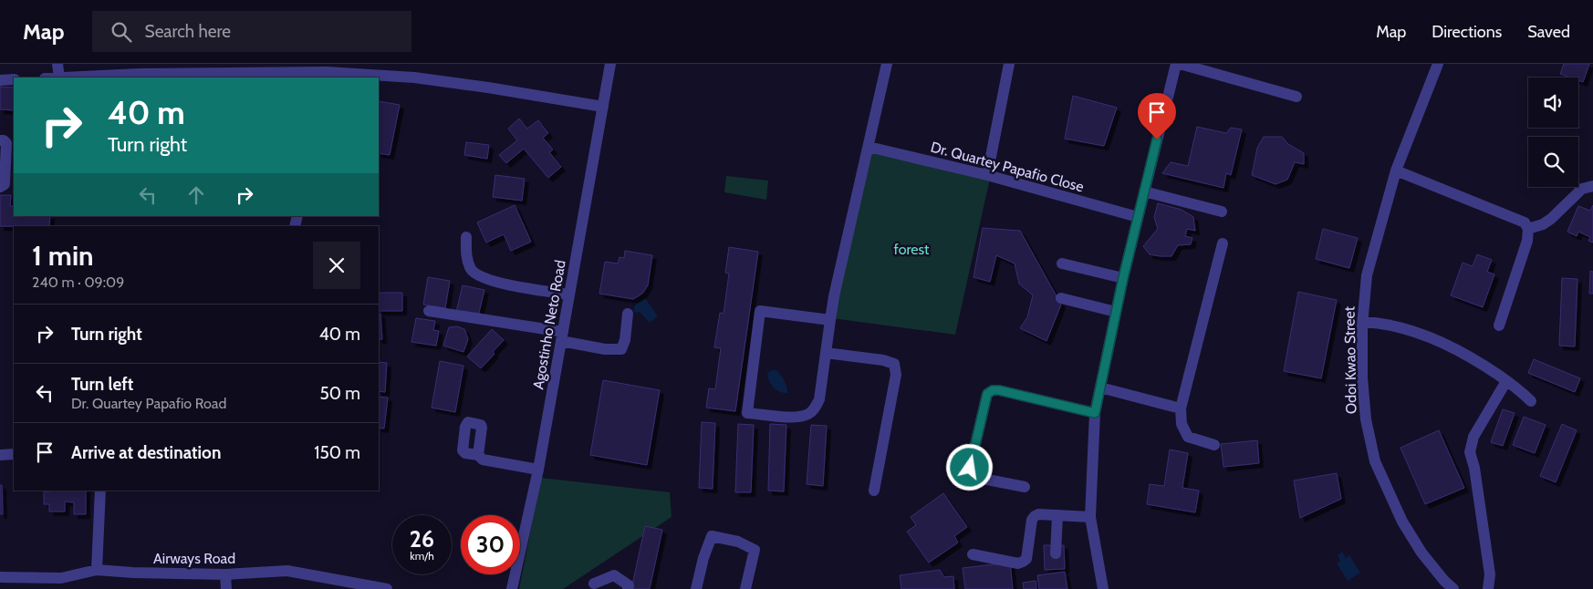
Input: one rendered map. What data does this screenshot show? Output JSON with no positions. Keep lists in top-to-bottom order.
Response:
{
  "streets": {
    "street": [
      "Dr. Quartey Papafio Close",
      "Agostinho Neto Road",
      "Odoi Kwao Street",
      "Airways Road"
    ]
  },
  "parks": ["forest"],
  "page": {
    "header": "Map",
    "search": "Search here",
    "nav": ["Map", "Directions", "Saved"],
    "turn": ["40 m", "Turn right"],
    "heading": ["1 min", "240 m · 09:09"],
    "list": [
      {
        "name": "Turn right",
        "value": "40 m"
      },
      {
        "name": "Turn left",
        "note": "Dr. Quartey Papafio Road",
        "value": "50 m"
      },
      {
        "name": "Arrive at destination",
        "value": "150 m"
      }
    ],
    "speed": "26 km/h",
    "limit": "30"
  }
}
